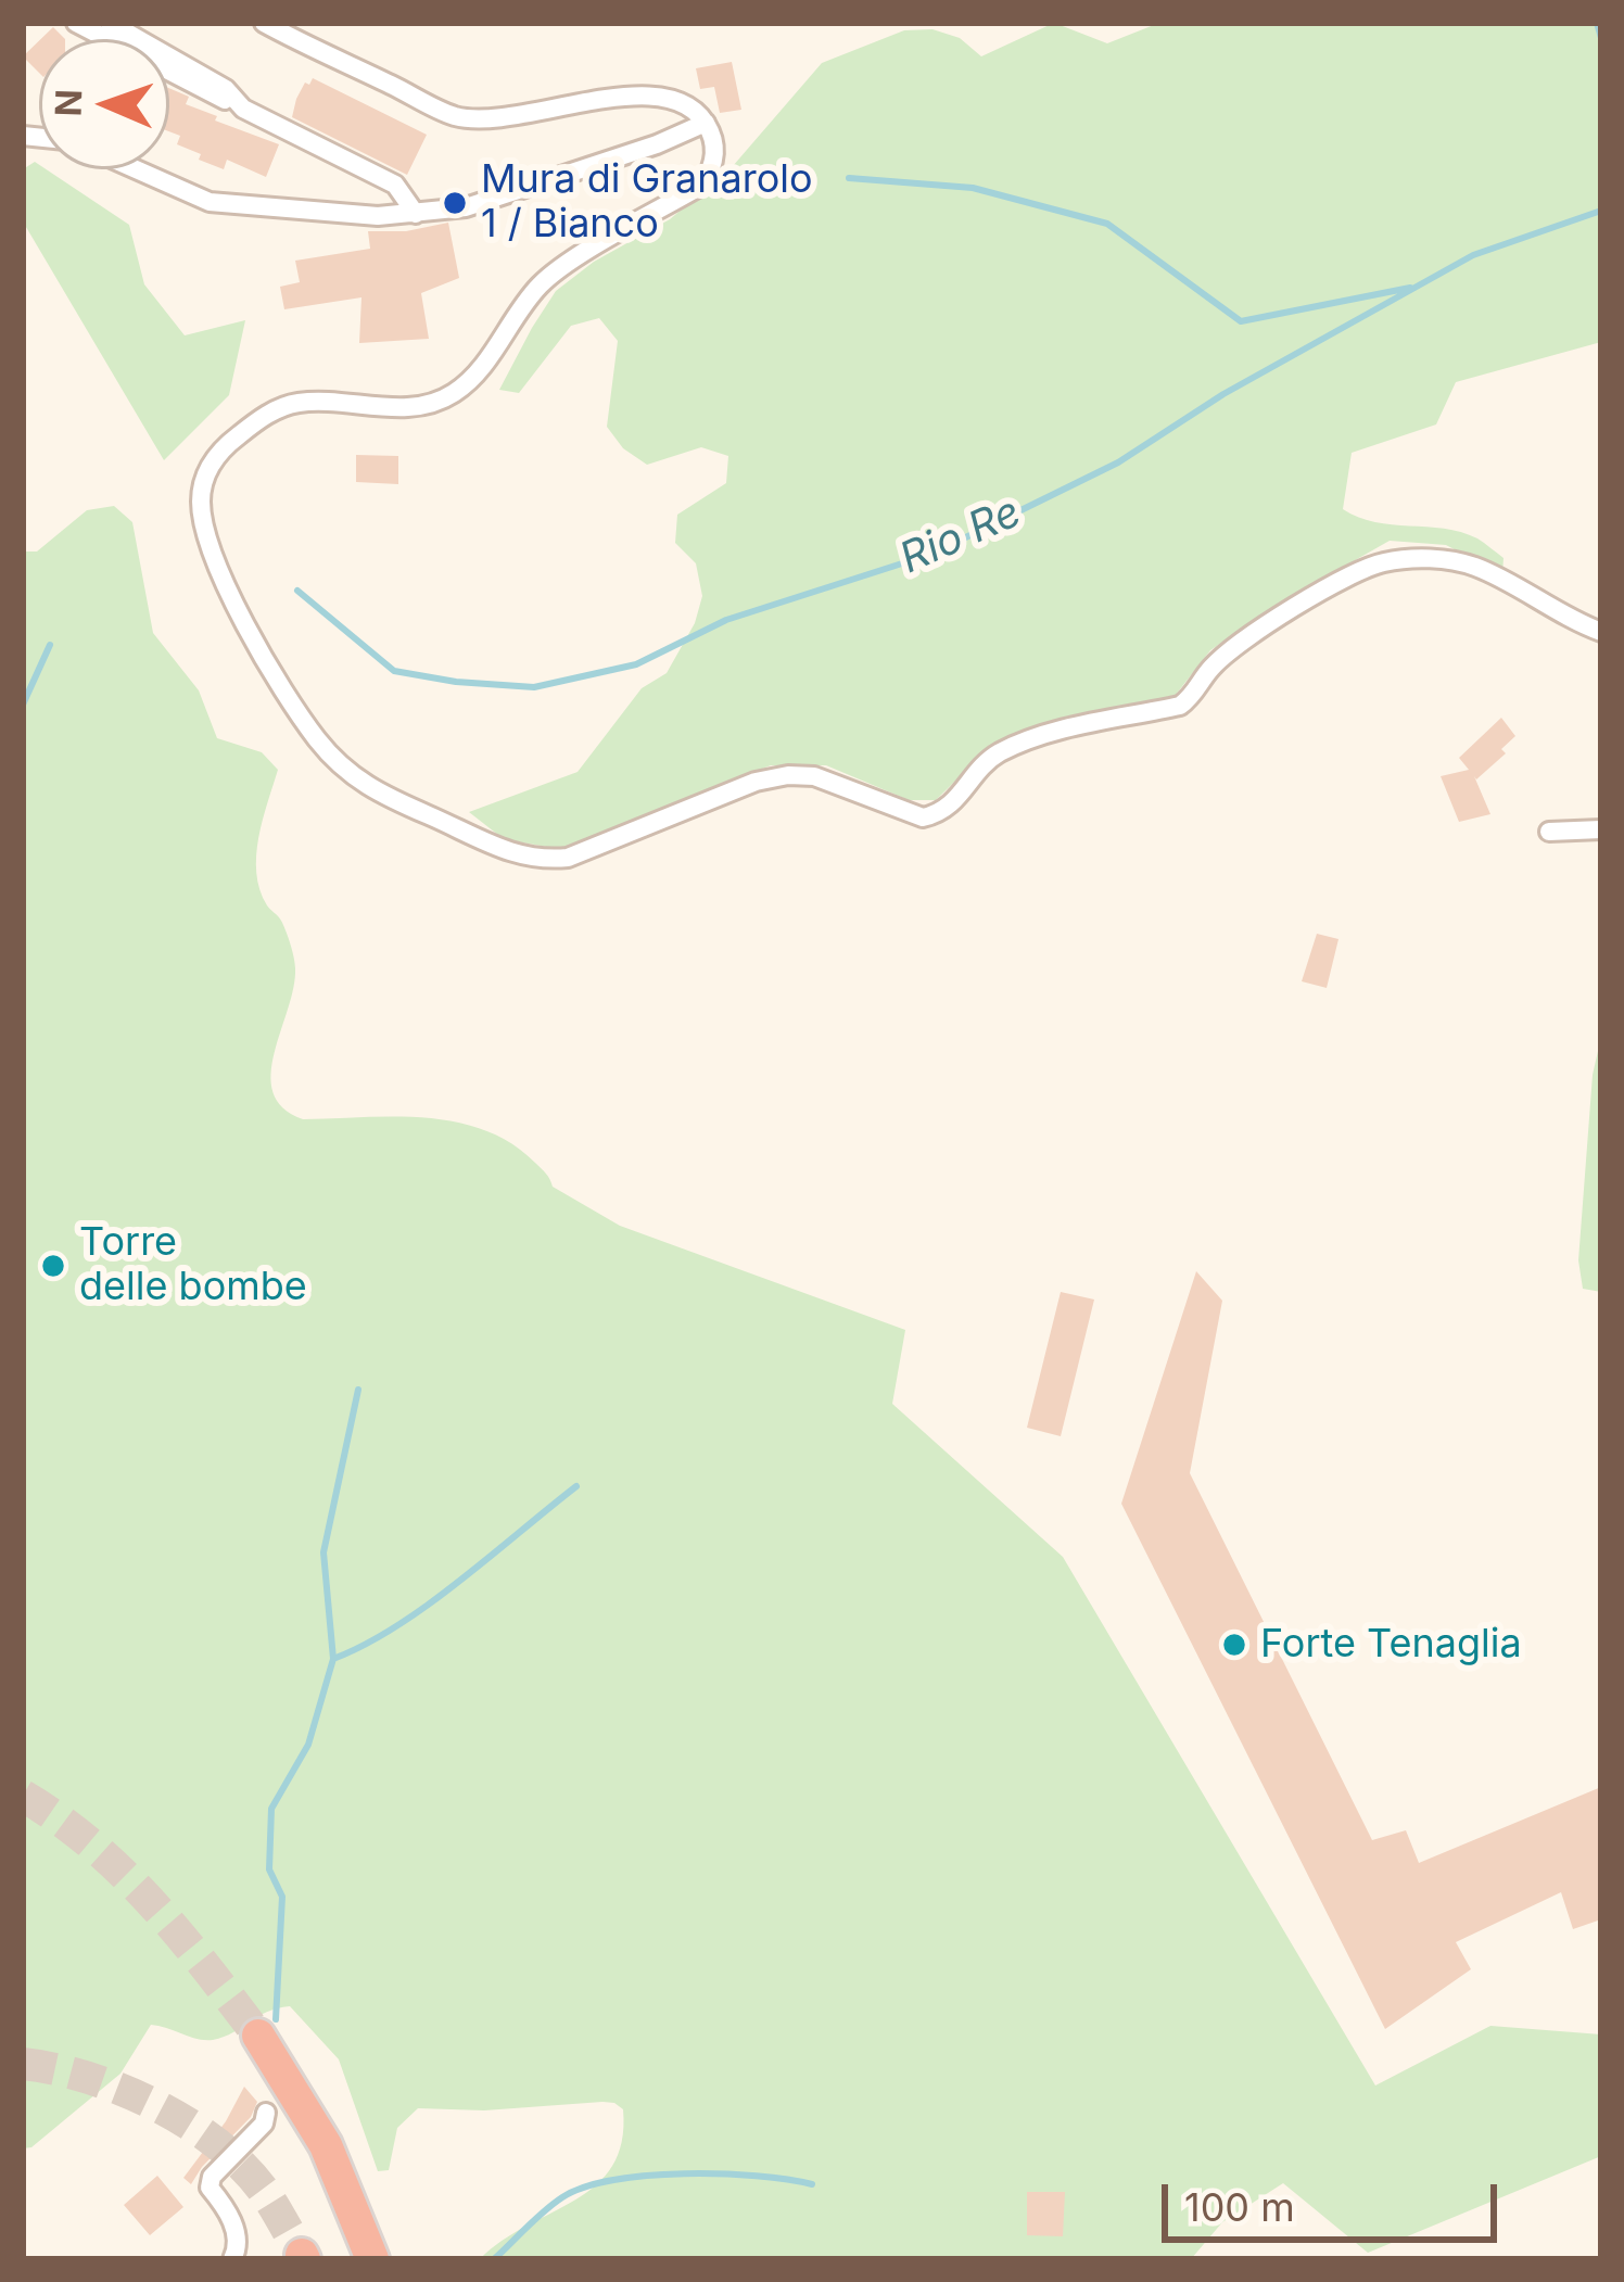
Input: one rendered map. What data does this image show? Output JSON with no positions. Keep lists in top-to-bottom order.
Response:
{
  "water": ["Rio Re"],
  "places": ["Mura di Granarolo 1 / Bianco", "Torre delle bombe", "Forte Tenaglia"],
  "scale_bar": "100 m",
  "north": "left"
}
